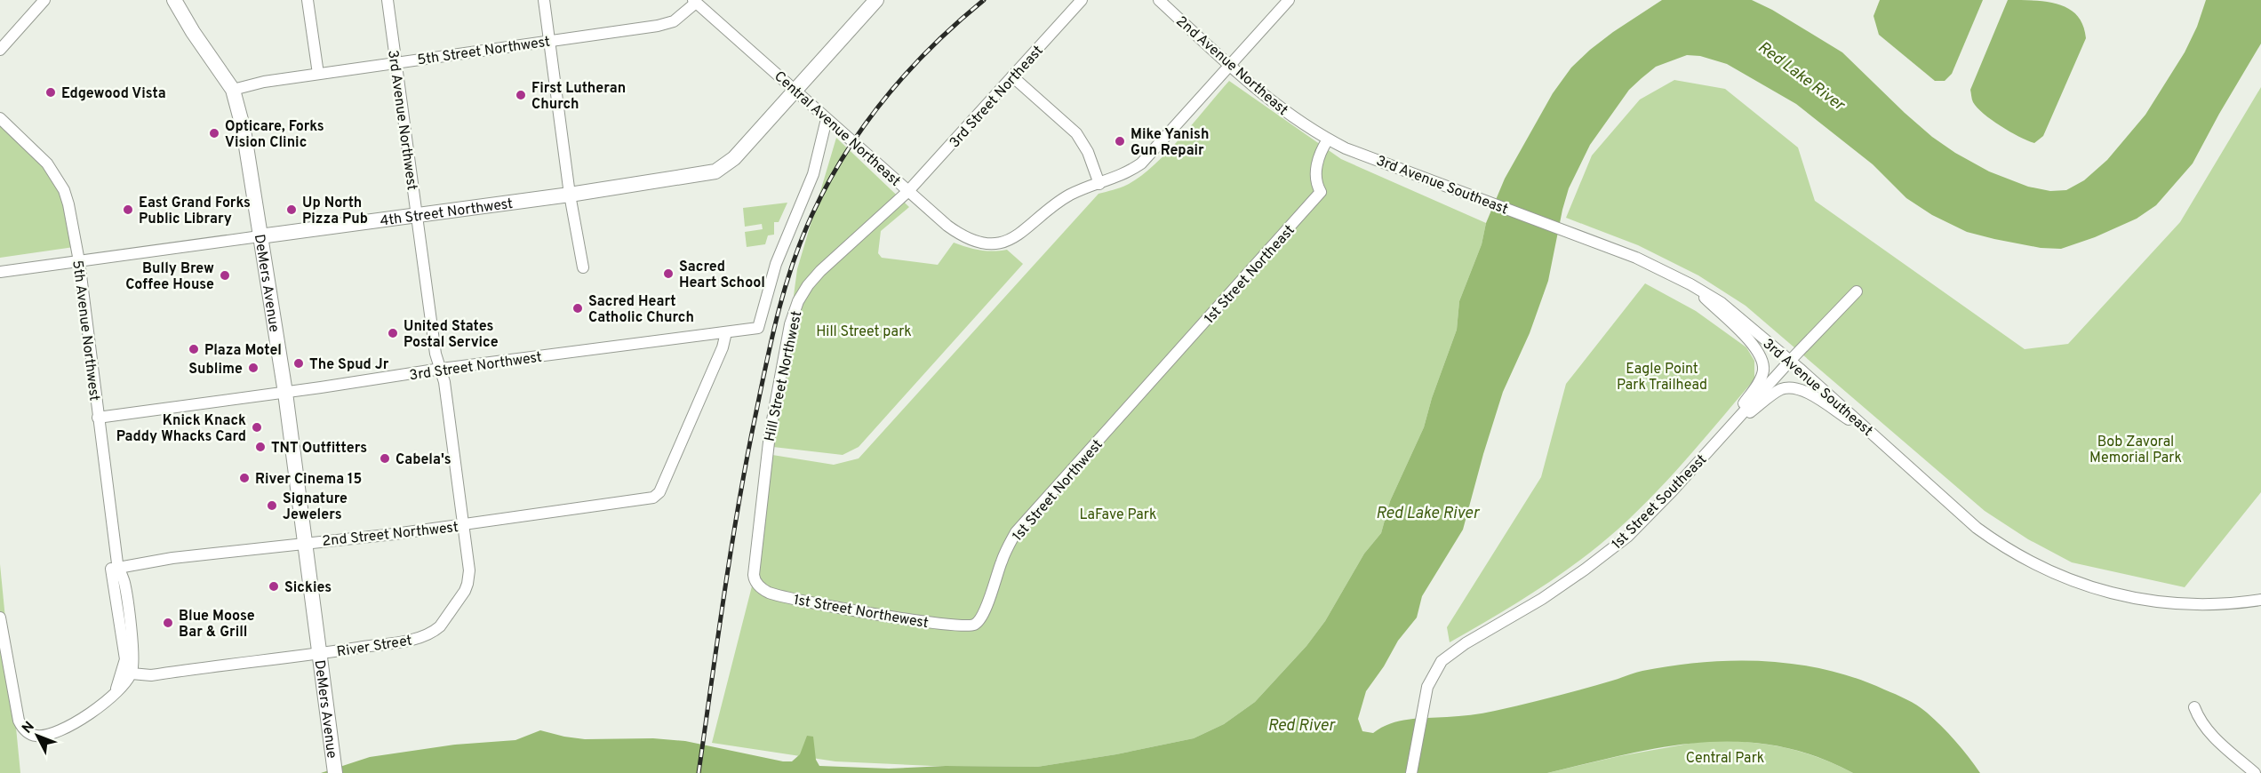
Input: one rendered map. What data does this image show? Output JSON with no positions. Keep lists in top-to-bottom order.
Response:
{
  "streets": {
    "main road": ["4th Street Northwest", "DeMers Avenue"],
    "street": [
      "5th Street Northwest",
      "2nd Avenue Northeast",
      "3rd Street Northeast",
      "3rd Avenue Northwest",
      "Central Avenue Northeast",
      "3rd Avenue Southeast",
      "1st Street Northeast",
      "5th Avenue Northwest",
      "3rd Street Northwest",
      "Hill Street Northwest",
      "1st Street Northwest",
      "1st Street Southeast",
      "2nd Street Northwest",
      "1st Street Northewest",
      "River Street"
    ]
  },
  "crossings": [
    ["5th Street Northwest", "3rd Avenue Northwest"],
    ["5th Street Northwest", "Central Avenue Northeast"],
    ["5th Street Northwest", "DeMers Avenue"],
    ["2nd Avenue Northeast", "3rd Avenue Southeast"],
    ["2nd Avenue Northeast", "1st Street Northeast"],
    ["3rd Street Northeast", "Central Avenue Northeast"],
    ["3rd Street Northeast", "Hill Street Northwest"],
    ["3rd Avenue Northwest", "4th Street Northwest"],
    ["3rd Avenue Northwest", "3rd Street Northwest"],
    ["3rd Avenue Northwest", "2nd Street Northwest"],
    ["3rd Avenue Northwest", "River Street"],
    ["Central Avenue Northeast", "4th Street Northwest"],
    ["Central Avenue Northeast", "3rd Street Northwest"],
    ["Central Avenue Northeast", "Hill Street Northwest"],
    ["3rd Avenue Southeast", "1st Street Southeast"],
    ["4th Street Northwest", "DeMers Avenue"],
    ["4th Street Northwest", "5th Avenue Northwest"],
    ["1st Street Northeast", "1st Street Northwest"],
    ["DeMers Avenue", "3rd Street Northwest"],
    ["DeMers Avenue", "2nd Street Northwest"],
    ["DeMers Avenue", "River Street"],
    ["5th Avenue Northwest", "3rd Street Northwest"],
    ["5th Avenue Northwest", "2nd Street Northwest"],
    ["3rd Street Northwest", "2nd Street Northwest"],
    ["Hill Street Northwest", "1st Street Northewest"],
    ["1st Street Northwest", "1st Street Northewest"],
    ["2nd Street Northwest", "River Street"]
  ],
  "water": ["Red Lake River", "Red River"],
  "parks": [
    "Hill Street park",
    "Eagle Point Park Trailhead",
    "Bob Zavoral Memorial Park",
    "LaFave Park",
    "Central Park"
  ],
  "places": [
    "Edgewood Vista",
    "First Lutheran Church",
    "Opticare, Forks Vision Clinic",
    "Mike Yanish Gun Repair",
    "East Grand Forks Public Library",
    "Up North Pizza Pub",
    "Sacred Heart School",
    "Bully Brew Coffee House",
    "Sacred Heart Catholic Church",
    "United States Postal Service",
    "Plaza Motel",
    "The Spud Jr",
    "Sublime",
    "Knick Knack Paddy Whacks Card",
    "TNT Outfitters",
    "Cabela's",
    "River Cinema 15",
    "Signature Jewelers",
    "Sickies",
    "Blue Moose Bar & Grill"
  ],
  "north": "top left"
}
